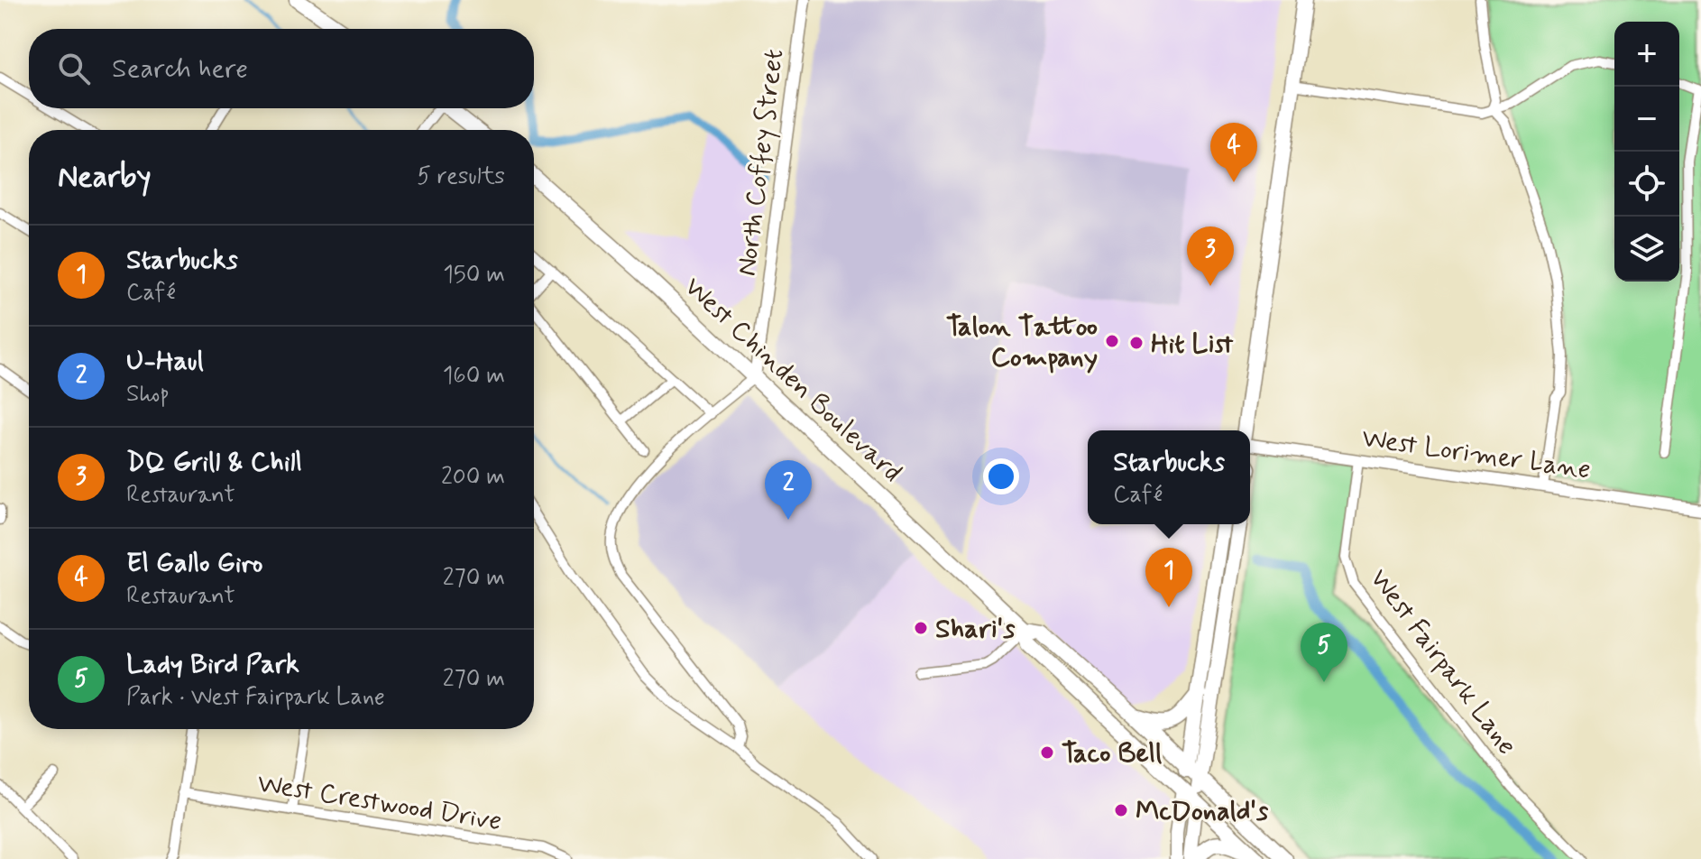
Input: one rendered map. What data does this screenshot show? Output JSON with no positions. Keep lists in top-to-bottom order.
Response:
{
  "streets": {
    "main road": ["West Chinden Boulevard"],
    "street": [
      "North Coffey Street",
      "West Lorimer Lane",
      "West Fairpark Lane",
      "West Crestwood Drive"
    ]
  },
  "crossings": [
    ["North Coffey Street", "West Chinden Boulevard"],
    ["West Lorimer Lane", "West Fairpark Lane"]
  ],
  "places": [
    "Talon Tattoo Company",
    "Hit List",
    "Shari's",
    "Taco Bell",
    "McDonald's"
  ],
  "page": {
    "map_buttons": ["+", "−"],
    "search": "Search here",
    "pins": [
      "4",
      "3",
      "2",
      "1",
      "5"
    ],
    "heading": ["Nearby", "5 results"],
    "list": [
      {
        "mark": "1",
        "name": "Starbucks",
        "note": "Café",
        "value": "150 m"
      },
      {
        "mark": "2",
        "name": "U-Haul",
        "note": "Shop",
        "value": "160 m"
      },
      {
        "mark": "3",
        "name": "DQ Grill & Chill",
        "note": "Restaurant",
        "value": "200 m"
      },
      {
        "mark": "4",
        "name": "El Gallo Giro",
        "note": "Restaurant",
        "value": "270 m"
      },
      {
        "mark": "5",
        "name": "Lady Bird Park",
        "note": "Park · West Fairpark Lane",
        "value": "270 m"
      }
    ],
    "popup": ["Starbucks", "Café"]
  }
}
